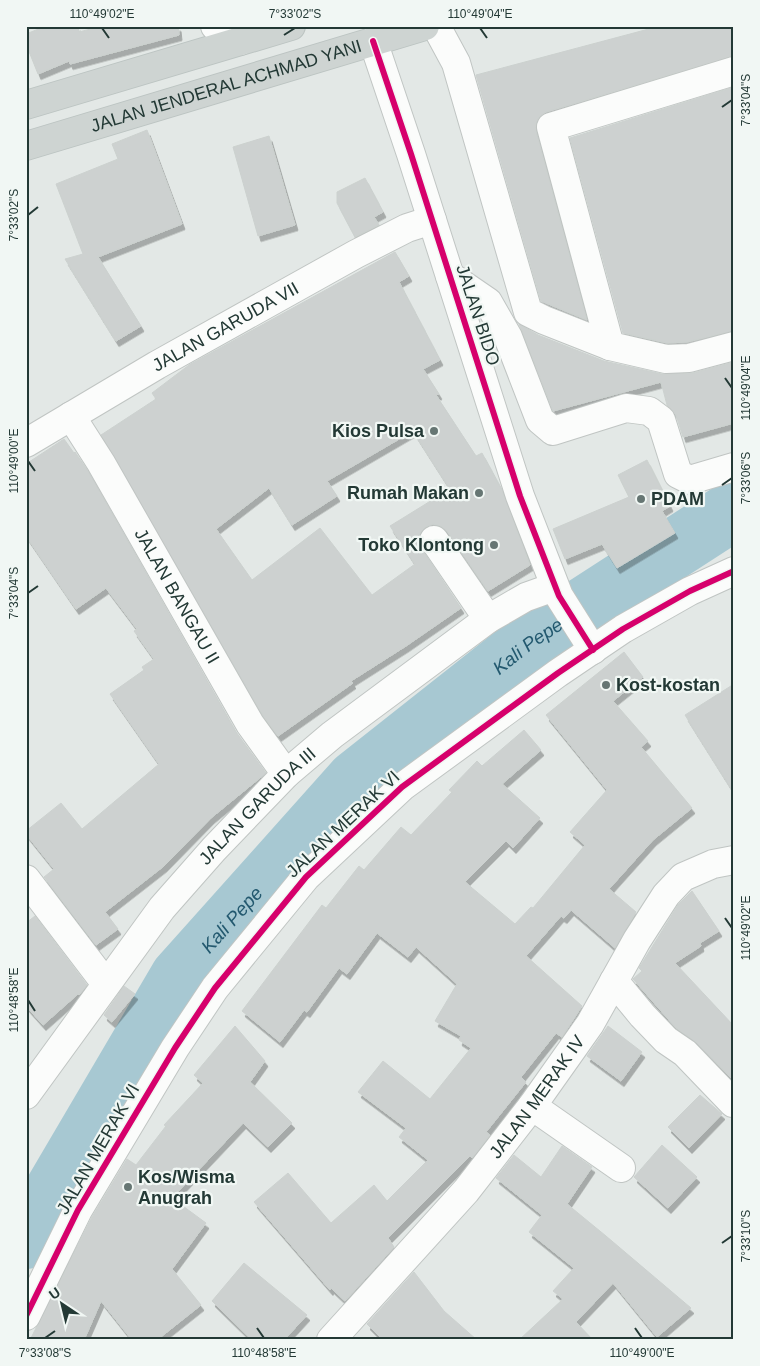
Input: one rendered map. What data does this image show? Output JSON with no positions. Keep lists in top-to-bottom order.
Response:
{
  "streets": {
    "main road": ["JALAN JENDERAL ACHMAD YANI"],
    "street": [
      "JALAN BIDO",
      "JALAN GARUDA VII",
      "JALAN BANGAU II",
      "JALAN GARUDA III",
      "JALAN MERAK VI",
      "JALAN MERAK IV"
    ]
  },
  "crossings": [
    ["JALAN JENDERAL ACHMAD YANI", "JALAN BIDO"],
    ["JALAN BIDO", "JALAN GARUDA VII"],
    ["JALAN BIDO", "JALAN GARUDA III"],
    ["JALAN BIDO", "JALAN MERAK VI"],
    ["JALAN GARUDA VII", "JALAN BANGAU II"],
    ["JALAN BANGAU II", "JALAN GARUDA III"]
  ],
  "water": ["Kali Pepe"],
  "places": [
    "Kios Pulsa",
    "Rumah Makan",
    "PDAM",
    "Toko Klontong",
    "Kost-kostan",
    "Kos/Wisma Anugrah"
  ],
  "north": "top left",
  "coordinates": [
    "110°49'02\"E",
    "7°33'02\"S",
    "110°49'04\"E",
    "7°33'04\"S",
    "110°49'00\"E",
    "7°33'06\"S",
    "110°48'58\"E",
    "7°33'10\"S",
    "7°33'08\"S"
  ]
}
